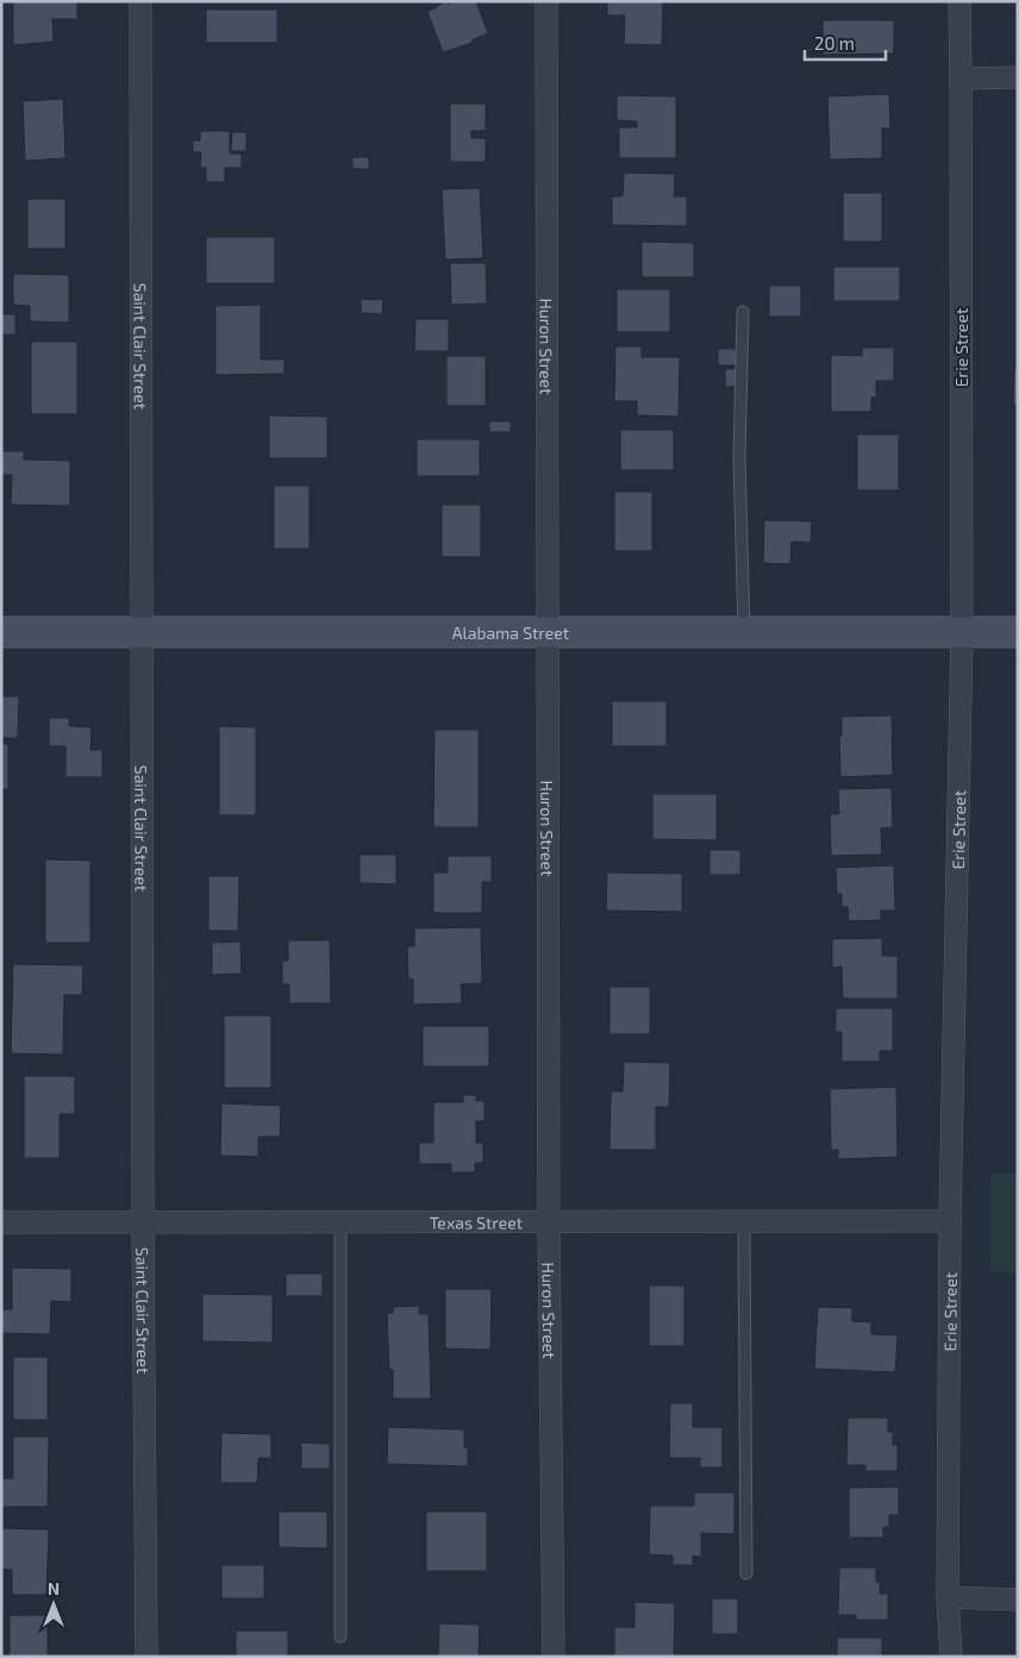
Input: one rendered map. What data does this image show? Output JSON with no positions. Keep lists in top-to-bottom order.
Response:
{
  "streets": {
    "main road": ["Alabama Street"],
    "street": [
      "Saint Clair Street",
      "Huron Street",
      "Erie Street",
      "Texas Street"
    ]
  },
  "crossings": [
    ["Saint Clair Street", "Alabama Street"],
    ["Saint Clair Street", "Texas Street"],
    ["Huron Street", "Alabama Street"],
    ["Huron Street", "Texas Street"],
    ["Erie Street", "Alabama Street"],
    ["Erie Street", "Texas Street"]
  ],
  "scale_bar": "20 m",
  "north": "top"
}
